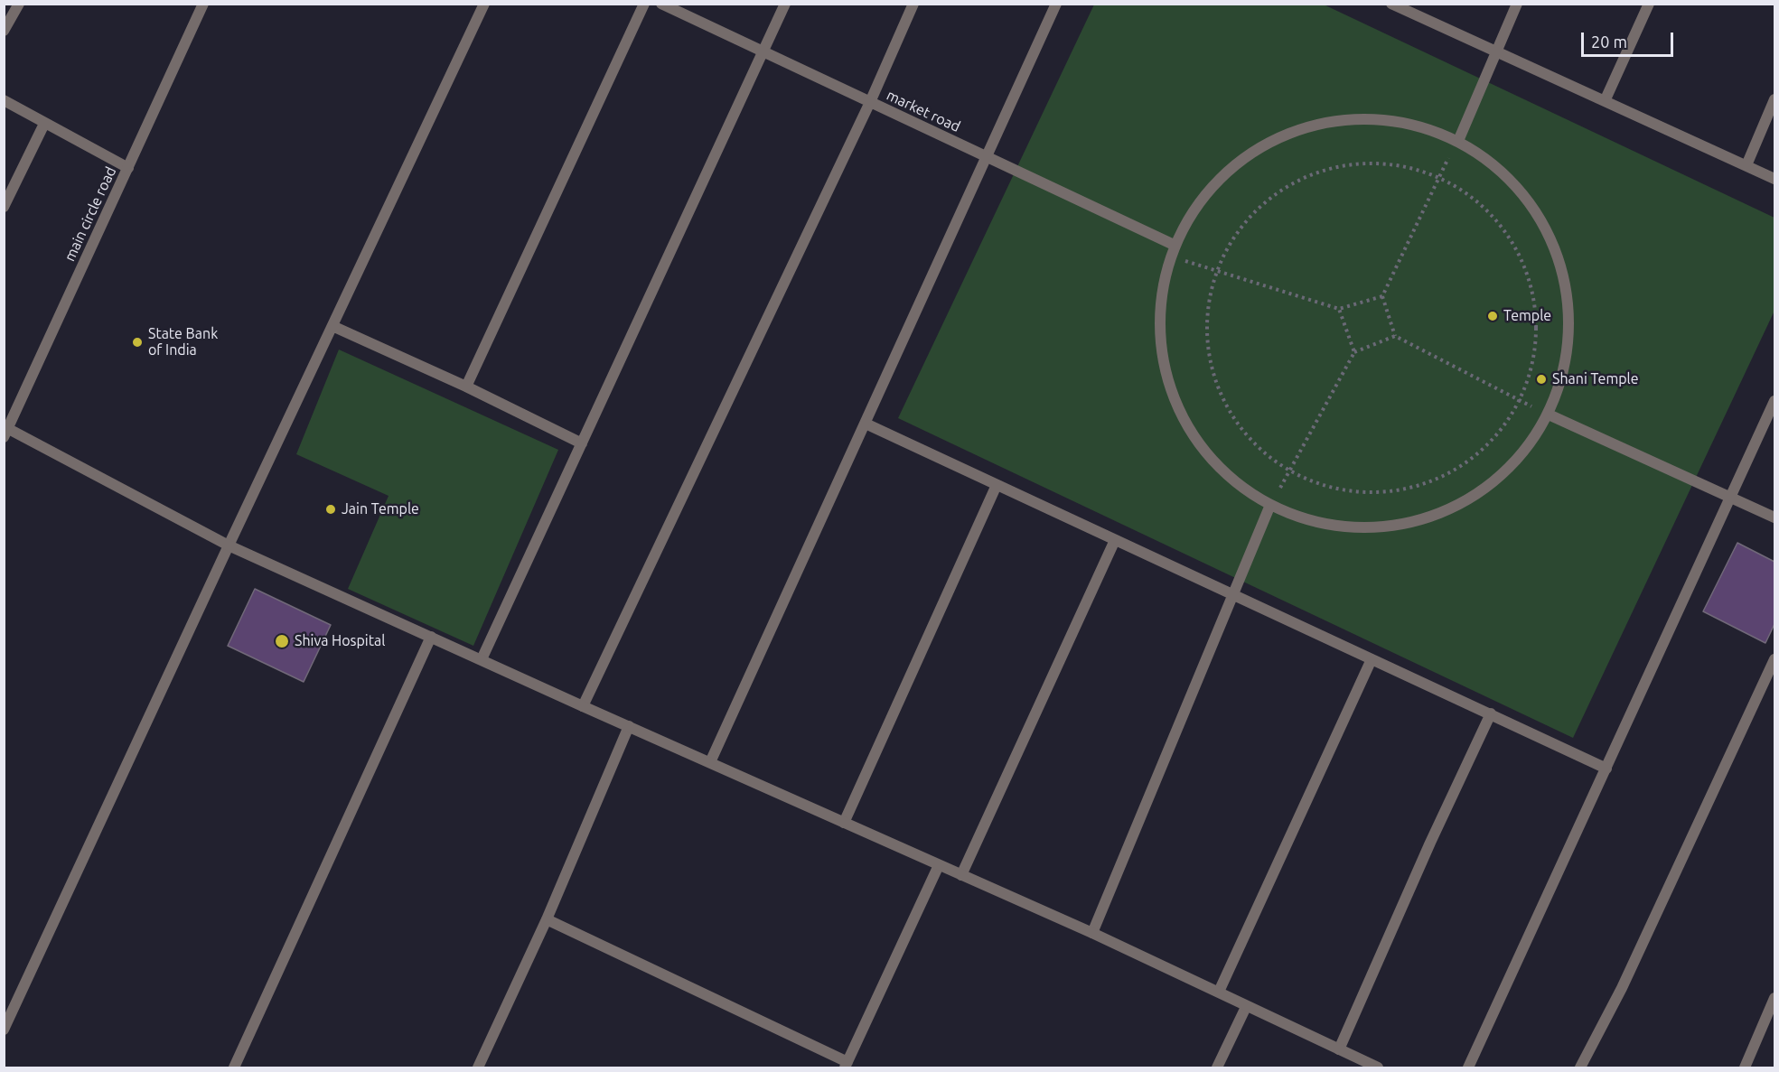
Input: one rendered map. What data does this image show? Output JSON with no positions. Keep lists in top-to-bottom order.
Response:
{
  "streets": {
    "street": ["market road", "main circle road"]
  },
  "places": [
    "Temple",
    "State Bank of India",
    "Shani Temple",
    "Jain Temple",
    "Shiva Hospital"
  ],
  "scale_bar": "20 m"
}
